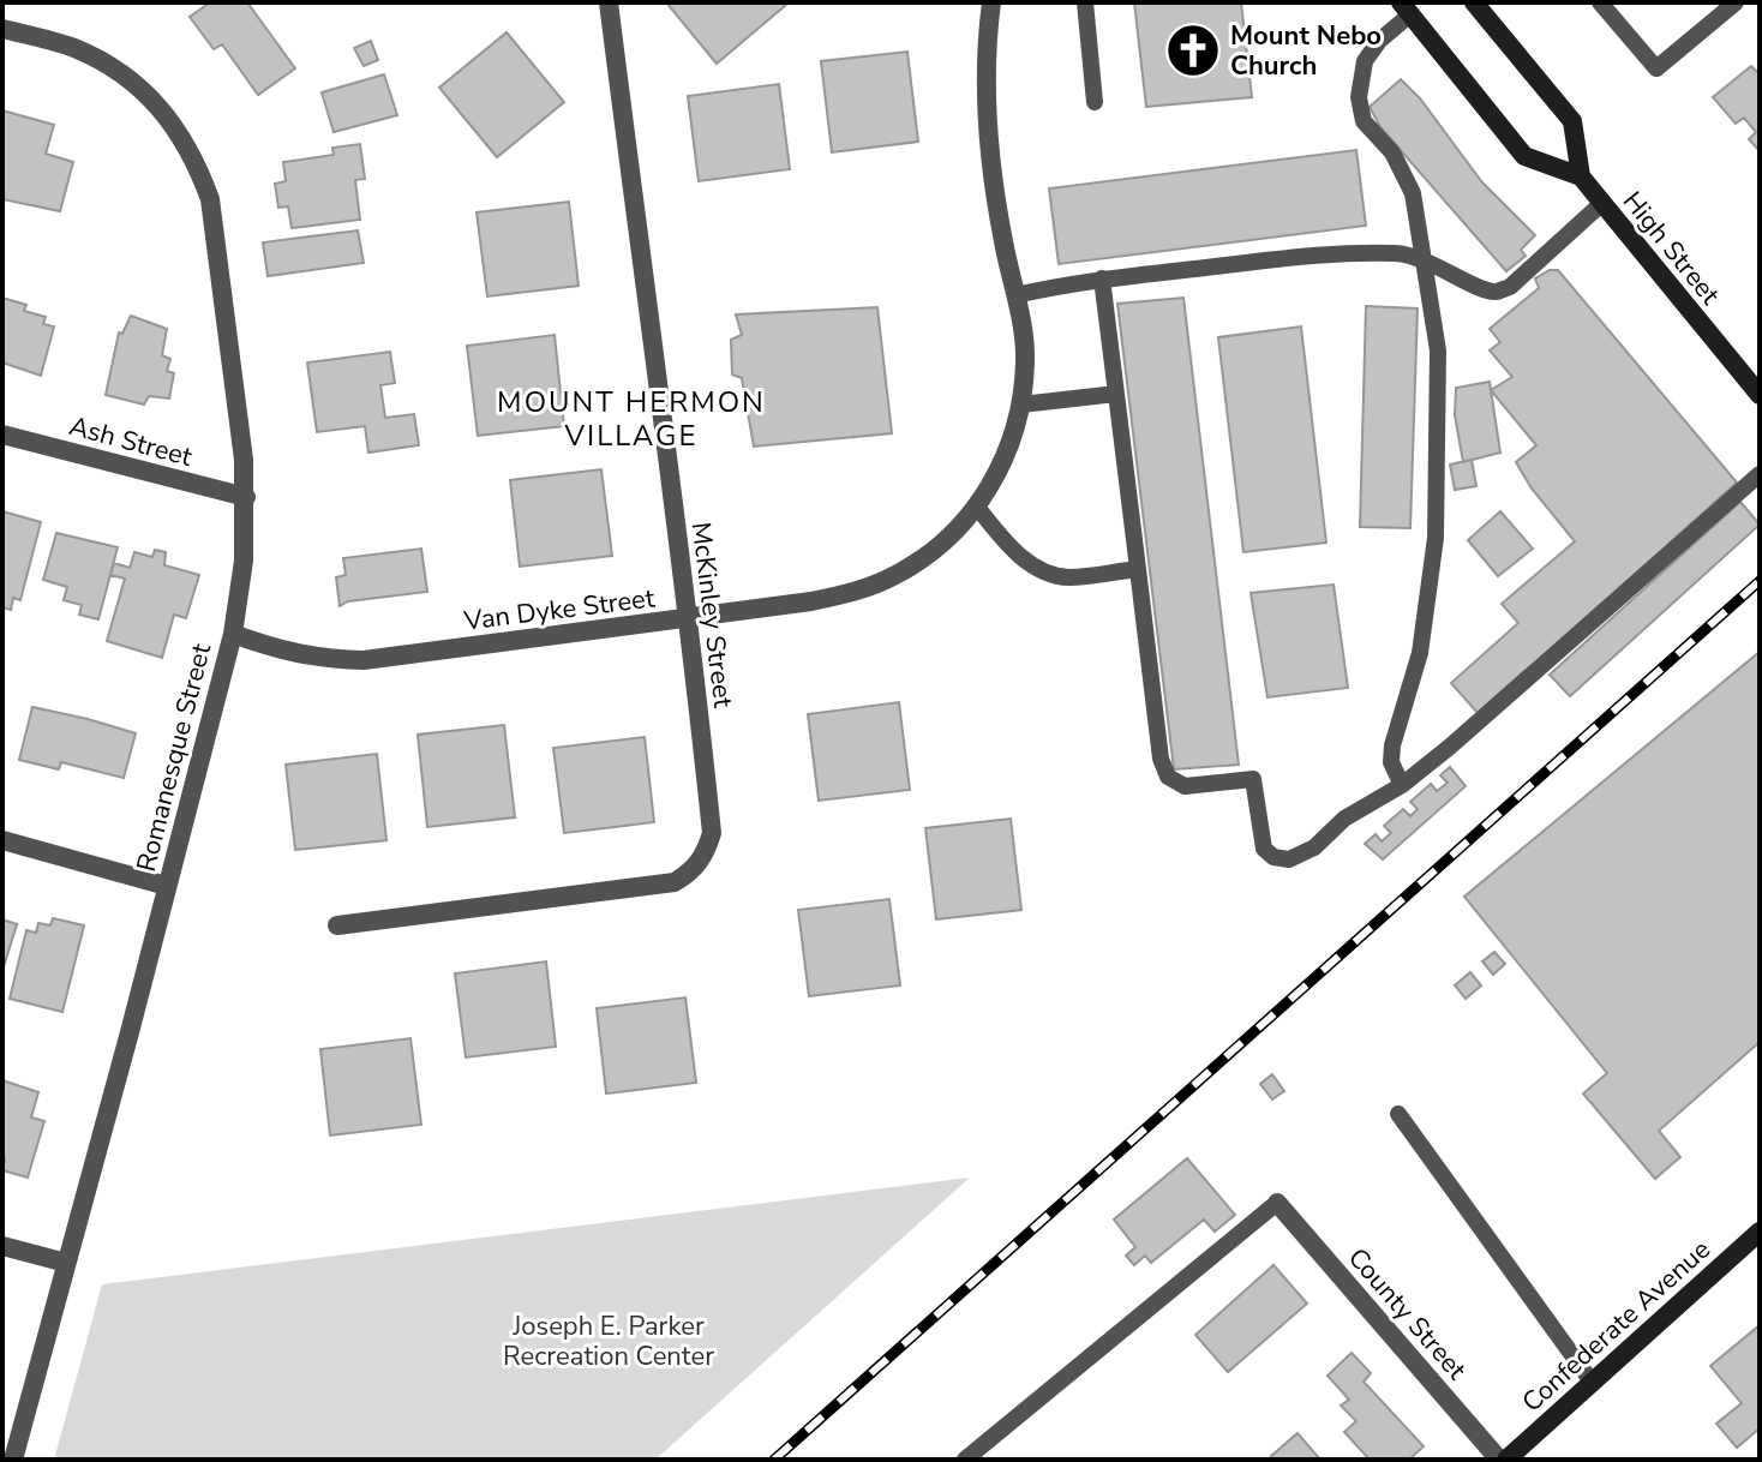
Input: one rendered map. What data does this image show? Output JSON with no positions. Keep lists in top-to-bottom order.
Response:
{
  "streets": {
    "main road": ["High Street", "Confederate Avenue"],
    "street": [
      "Ash Street",
      "Van Dyke Street",
      "McKinley Street",
      "Romanesque Street",
      "County Street"
    ]
  },
  "crossings": [
    ["Ash Street", "Romanesque Street"],
    ["Van Dyke Street", "McKinley Street"],
    ["Van Dyke Street", "Romanesque Street"]
  ],
  "districts": ["MOUNT HERMON VILLAGE"],
  "parks": ["Joseph E. Parker Recreation Center"],
  "places": {
    "church": ["Mount Nebo Church"]
  }
}
